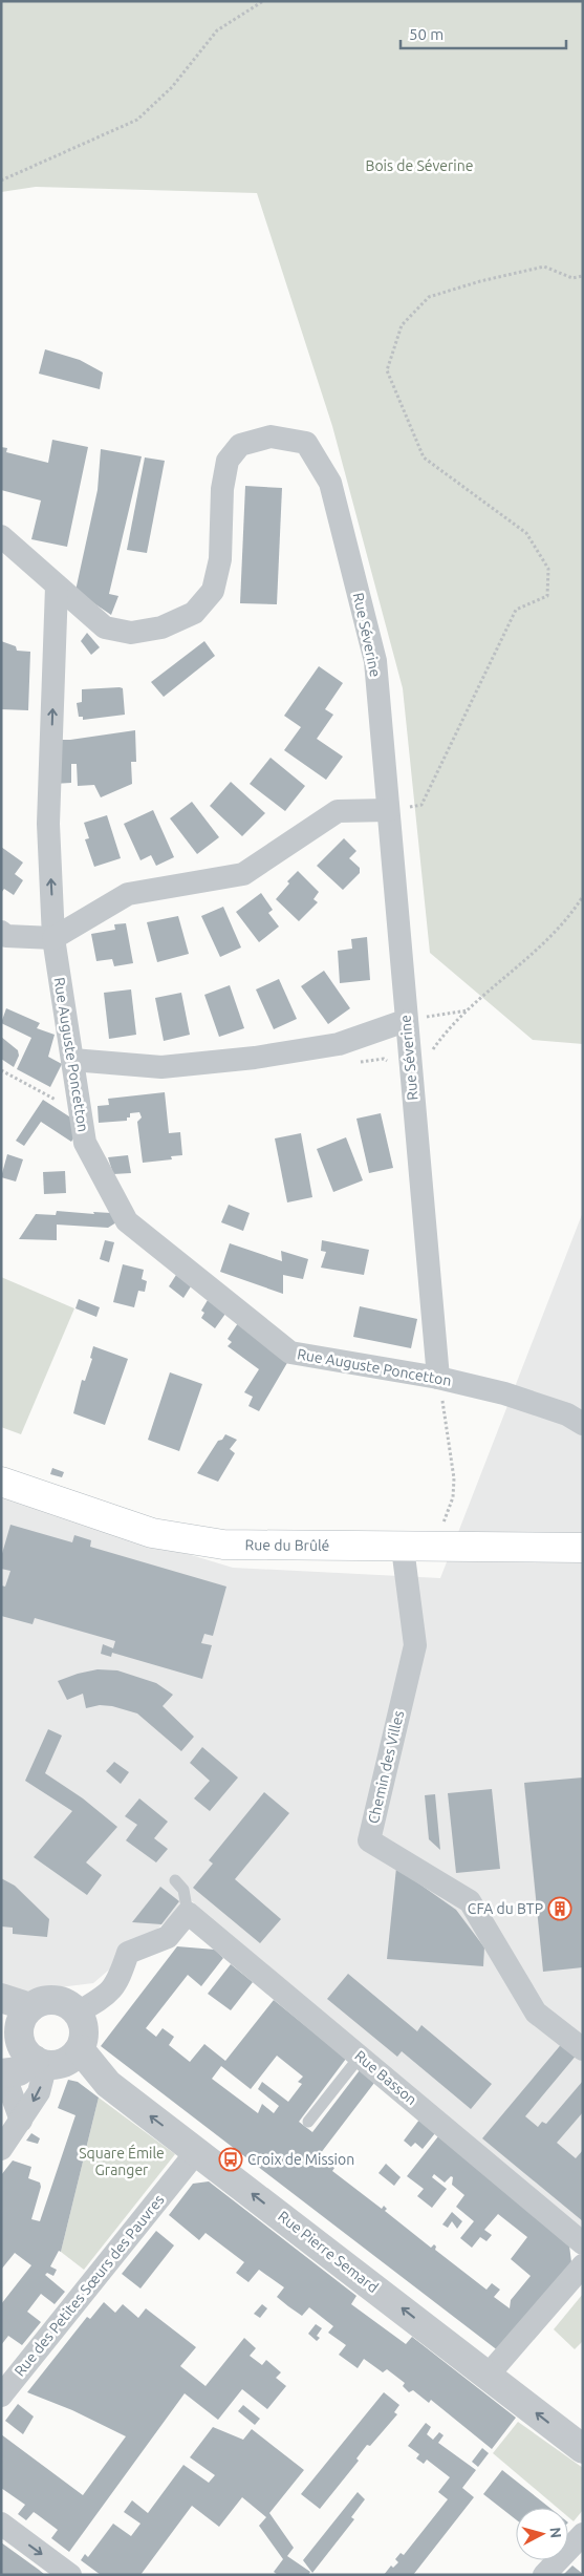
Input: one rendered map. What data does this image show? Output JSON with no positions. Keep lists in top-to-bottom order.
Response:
{
  "streets": {
    "main road": ["Rue du Brûlé"],
    "street": [
      "Rue Séverine",
      "Rue Auguste Poncetton",
      "Chemin des Villes",
      "Rue Basson",
      "Rue Pierre Semard",
      "Rue des Petites Sœurs des Pauvres"
    ]
  },
  "crossings": [
    ["Rue Séverine", "Rue Auguste Poncetton"],
    ["Rue du Brûlé", "Chemin des Villes"],
    ["Rue Pierre Semard", "Rue des Petites Sœurs des Pauvres"]
  ],
  "one_way": ["Rue Pierre Semard"],
  "parks": ["Bois de Séverine", "Square Émile Granger"],
  "places": {
    "building": ["CFA du BTP"],
    "bus stop": ["Croix de Mission"]
  },
  "scale_bar": "50 m",
  "north": "right"
}
